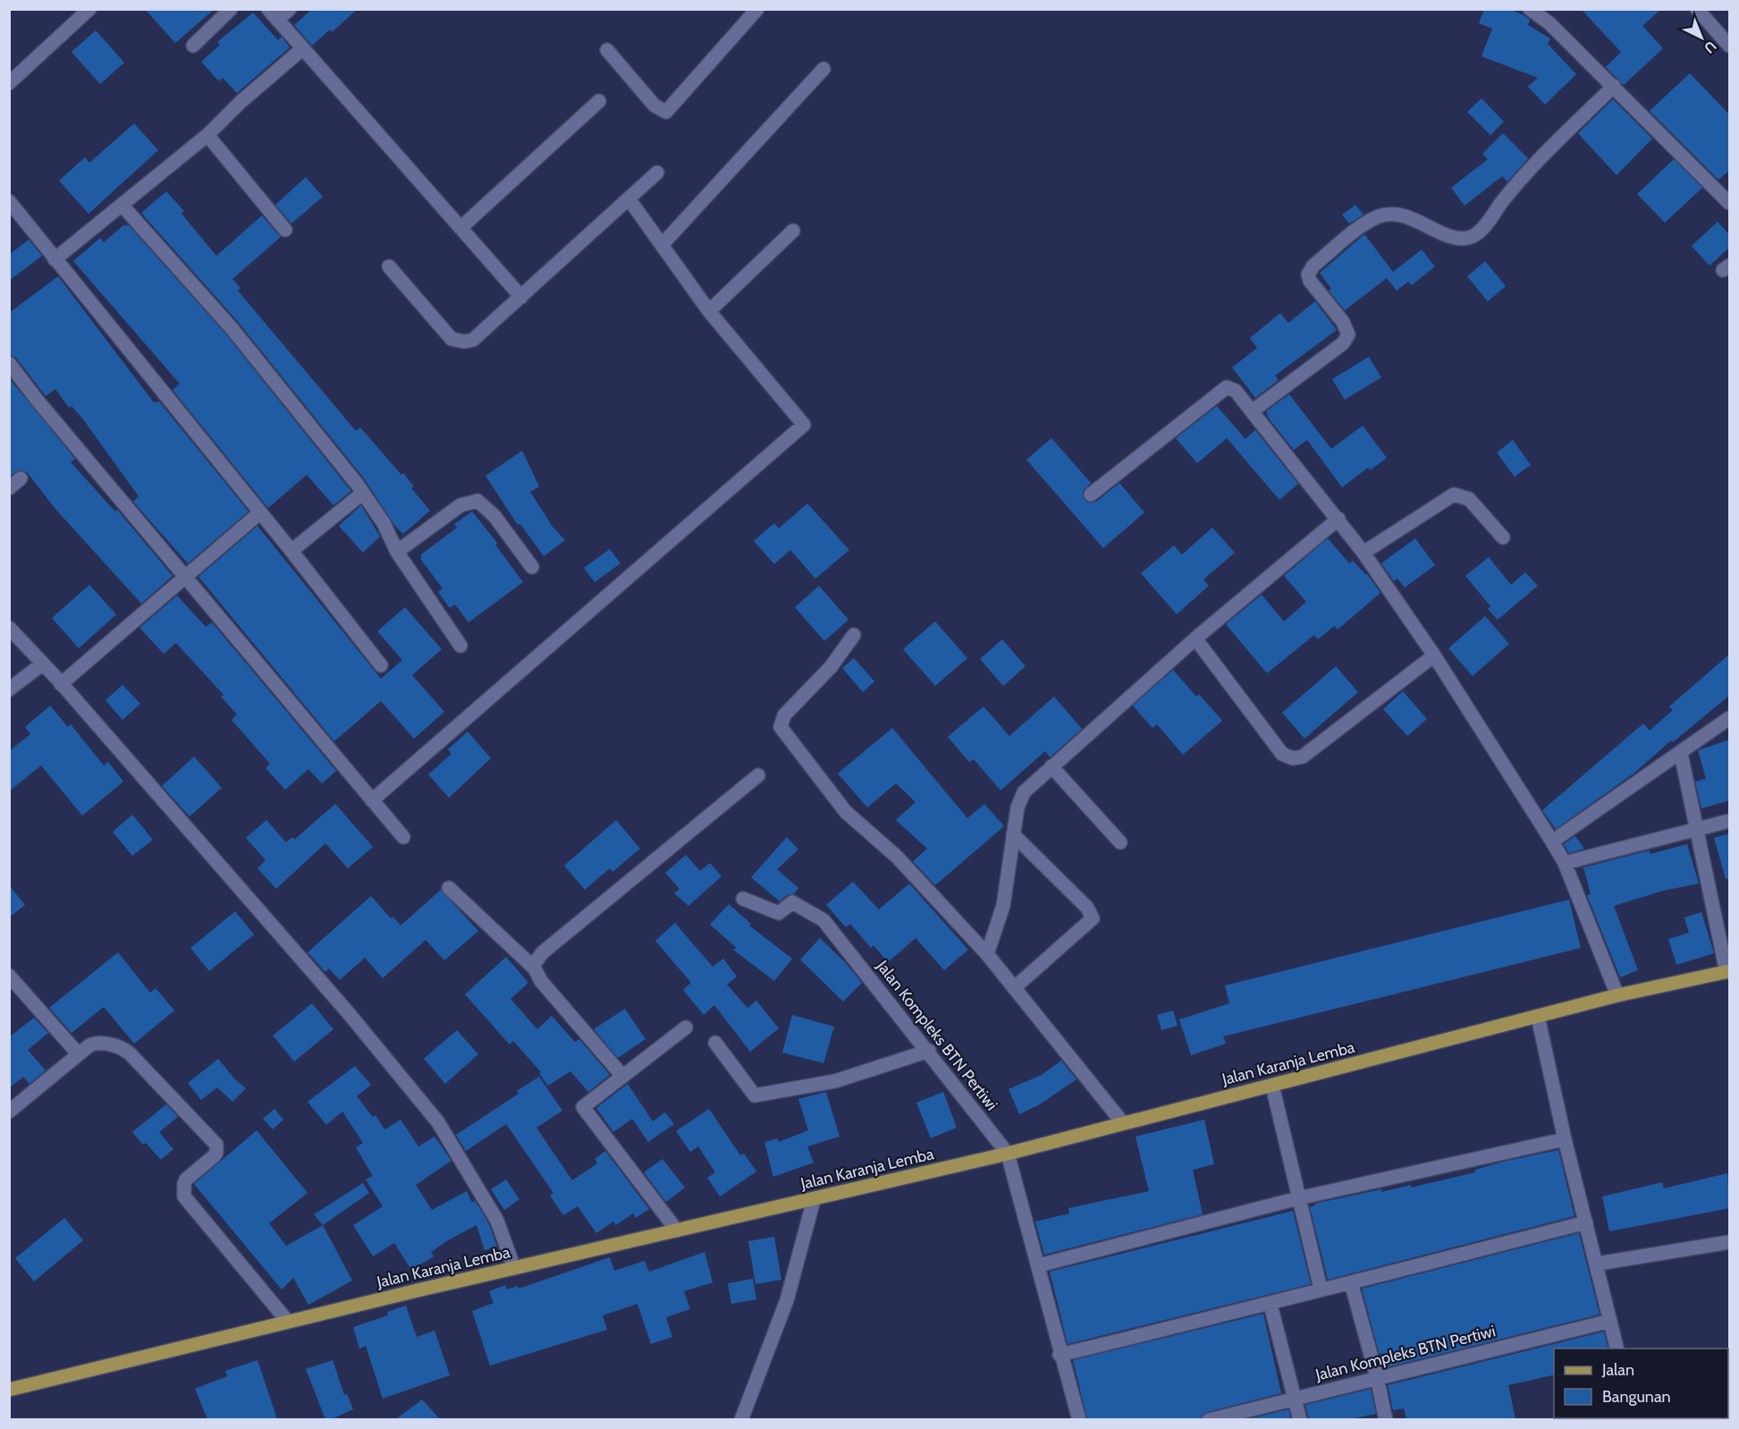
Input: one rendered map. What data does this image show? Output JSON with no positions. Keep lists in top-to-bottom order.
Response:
{
  "streets": {
    "main road": ["Jalan Karanja Lemba"],
    "street": ["Jalan Kompleks BTN Pertiwi"]
  },
  "crossings": [
    ["Jalan Kompleks BTN Pertiwi", "Jalan Karanja Lemba"]
  ],
  "legend": ["Jalan", "Bangunan"],
  "north": "bottom right"
}
